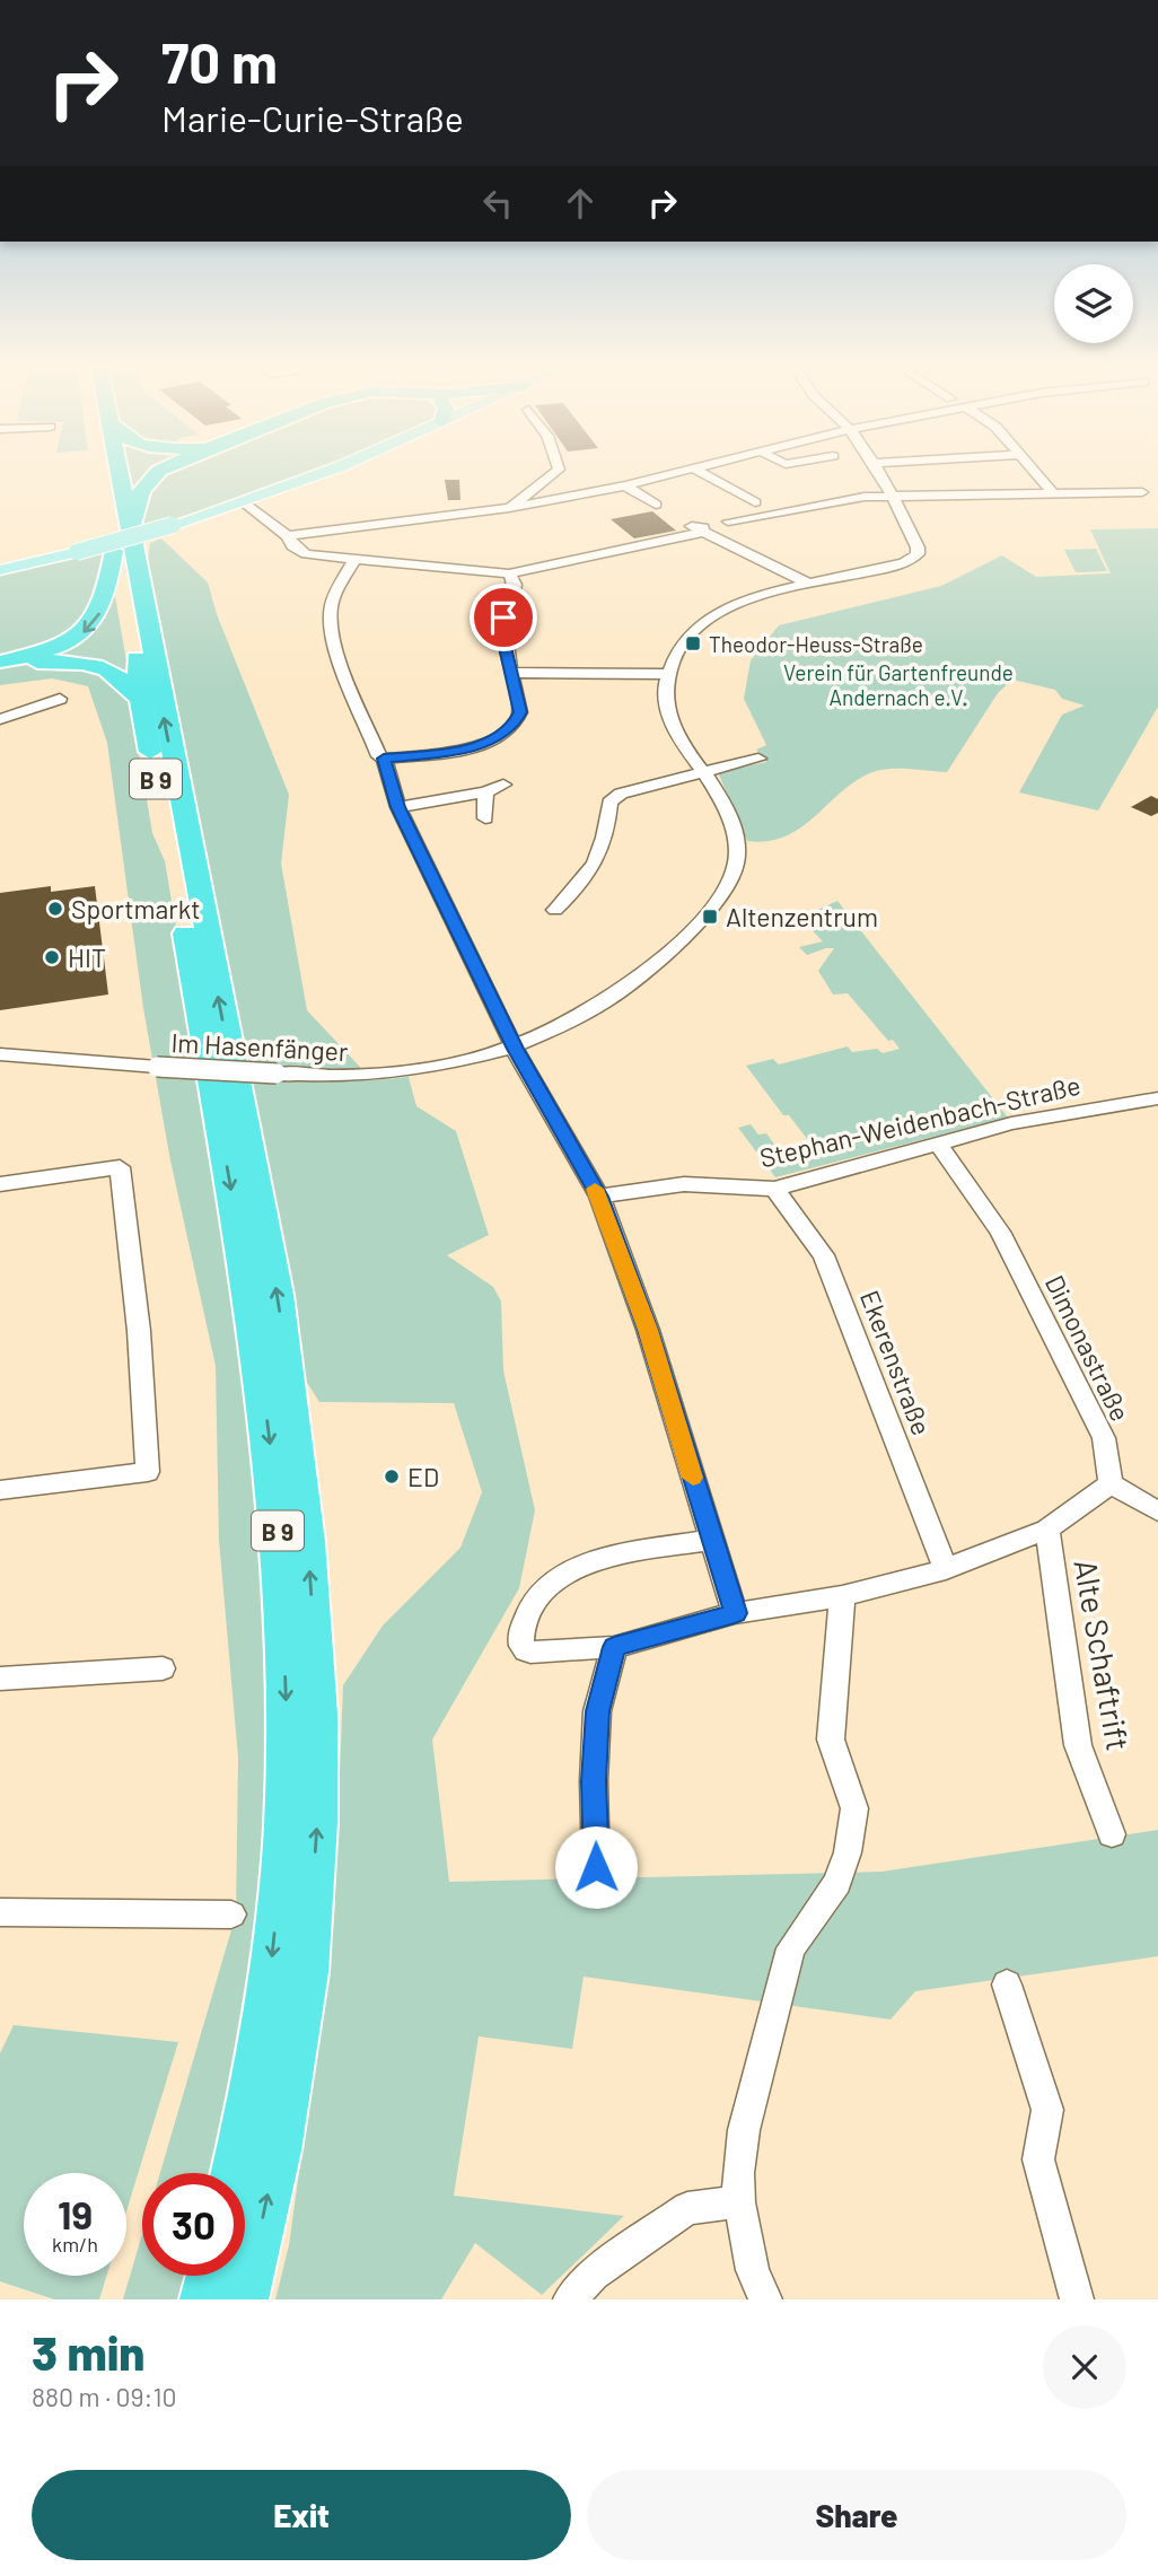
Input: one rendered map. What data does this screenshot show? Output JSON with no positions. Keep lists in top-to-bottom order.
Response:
{
  "streets": {
    "highway": ["B 9"],
    "street": [
      "Im Hasenfänger",
      "Stephan-Weidenbach-Straße",
      "Dimonastraße",
      "Ekerenstraße",
      "Alte Schaftrift"
    ]
  },
  "crossings": [
    ["Stephan-Weidenbach-Straße", "Dimonastraße"],
    ["Stephan-Weidenbach-Straße", "Ekerenstraße"]
  ],
  "parks": ["Verein für Gartenfreunde Andernach e.V."],
  "places": {
    "transit": ["Theodor-Heuss-Straße", "Altenzentrum"],
    "other": ["Sportmarkt", "HIT", "ED"]
  },
  "page": {
    "turn": ["70 m", "Marie-Curie-Straße"],
    "speed": "19 km/h",
    "limit": "30",
    "heading": ["3 min", "880 m · 09:10"],
    "buttons": ["Exit", "Share"]
  }
}
